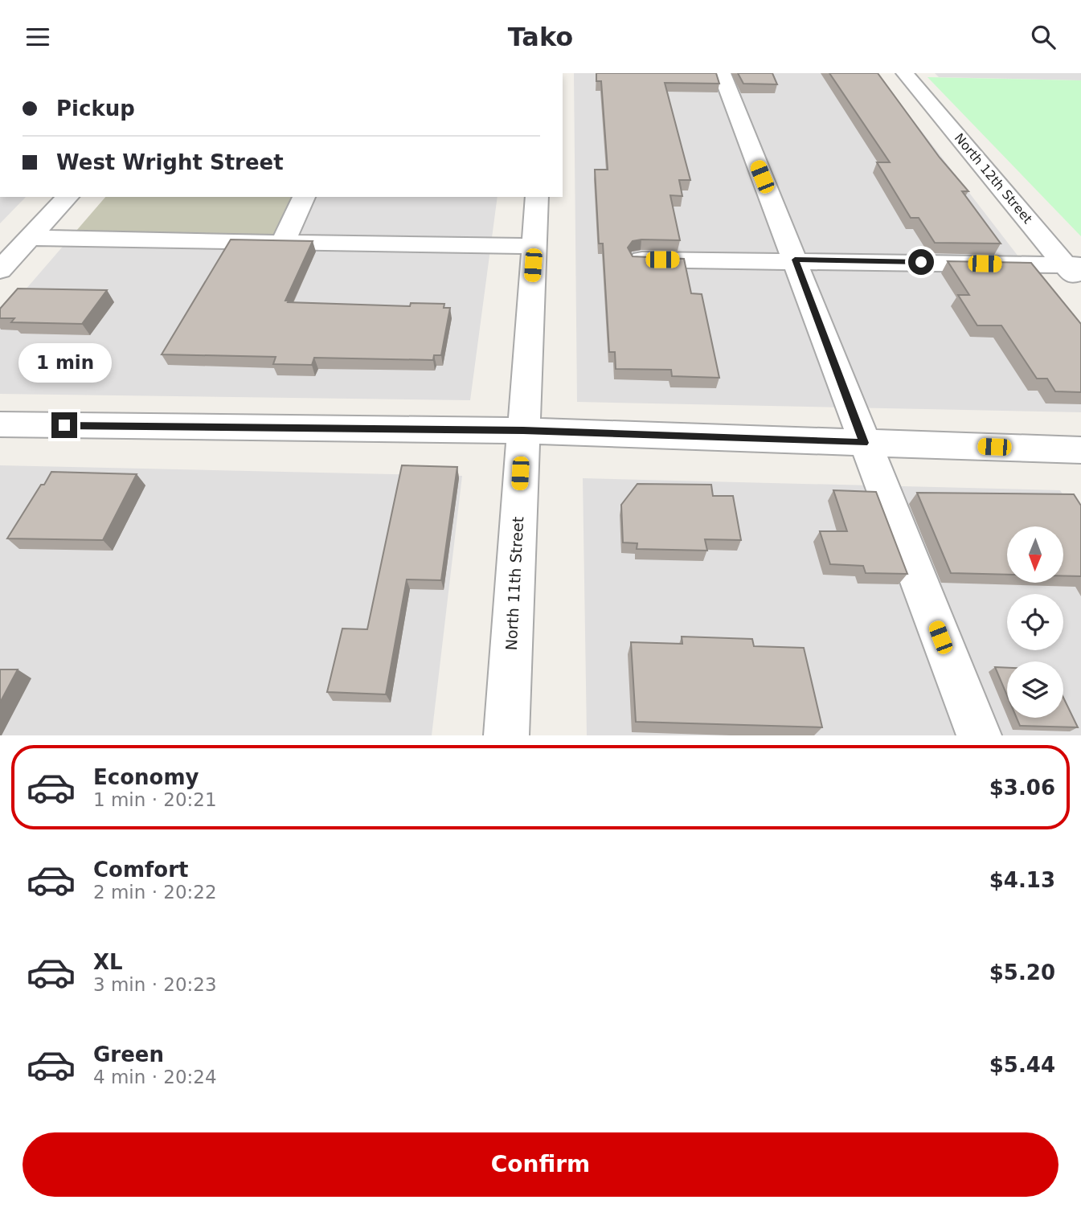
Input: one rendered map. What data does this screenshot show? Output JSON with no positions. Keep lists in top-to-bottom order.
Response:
{
  "streets": {
    "street": ["North 12th Street", "North 11th Street"]
  },
  "north": "bottom",
  "page": {
    "header": "Tako",
    "banner": ["Pickup", "West Wright Street"],
    "bubble": "1 min",
    "list": [
      {
        "name": "Economy",
        "note": "1 min · 20:21",
        "value": "$3.06"
      },
      {
        "name": "Comfort",
        "note": "2 min · 20:22",
        "value": "$4.13"
      },
      {
        "name": "XL",
        "note": "3 min · 20:23",
        "value": "$5.20"
      },
      {
        "name": "Green",
        "note": "4 min · 20:24",
        "value": "$5.44"
      }
    ],
    "buttons": "Confirm"
  }
}
